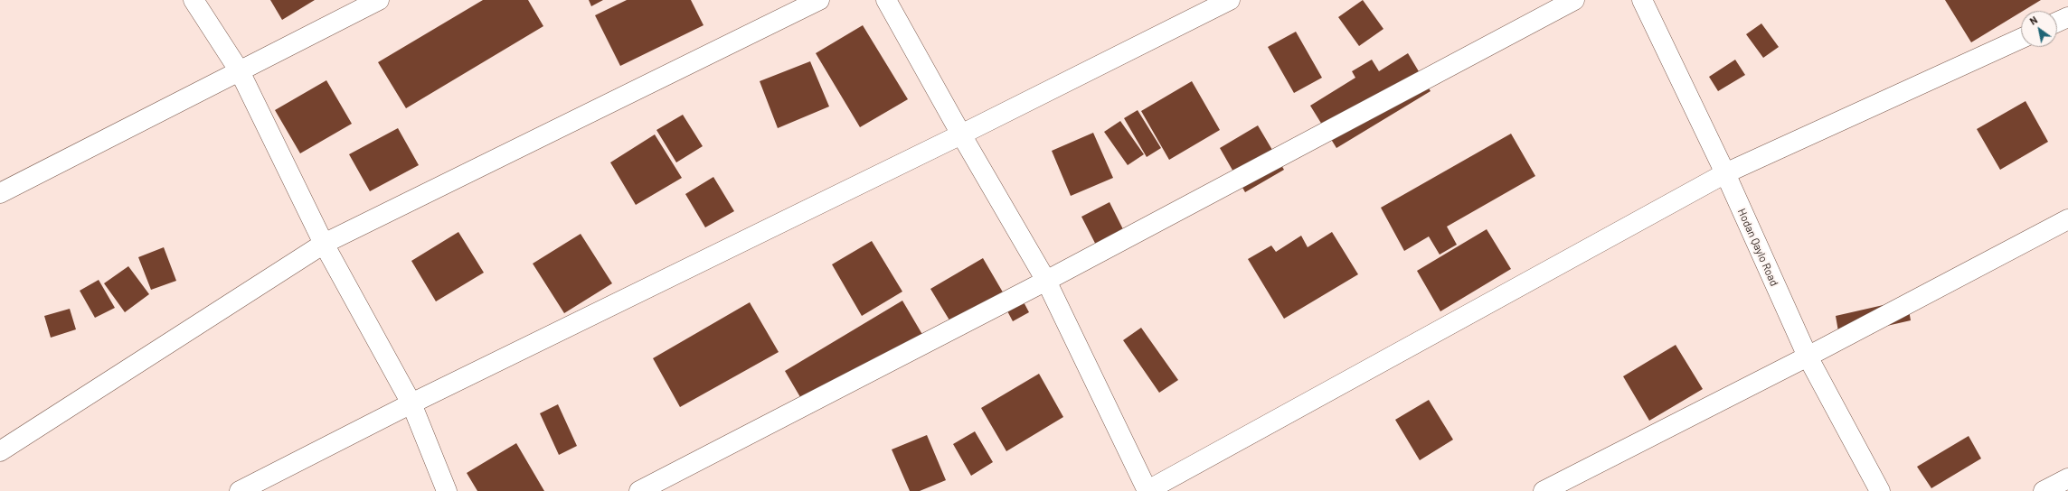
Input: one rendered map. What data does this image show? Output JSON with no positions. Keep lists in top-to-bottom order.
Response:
{
  "streets": {
    "street": ["Hodan Qaylo Road"]
  },
  "north": "top left"
}
